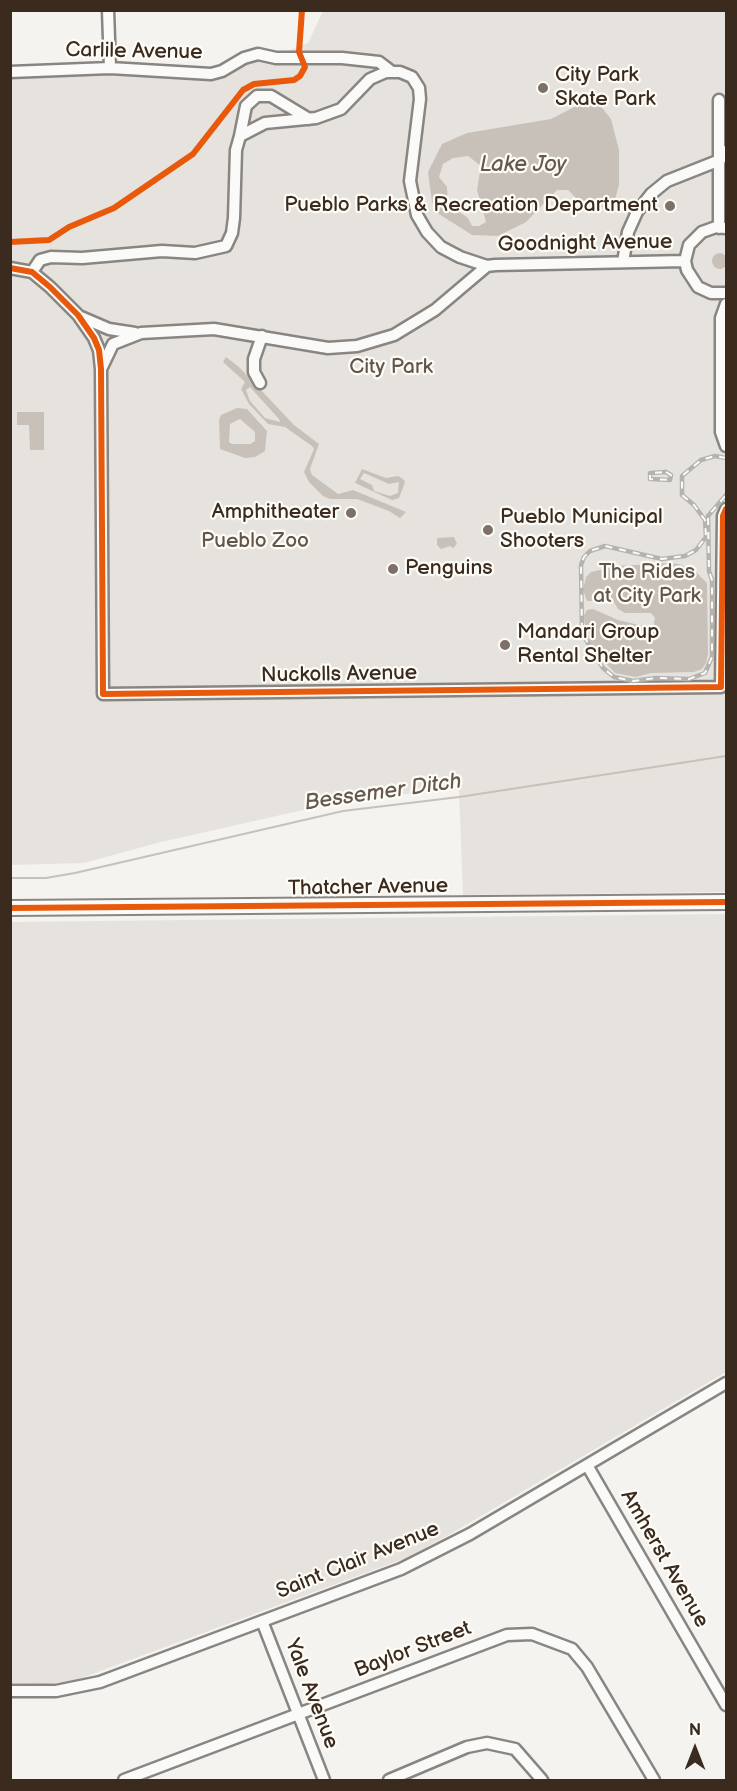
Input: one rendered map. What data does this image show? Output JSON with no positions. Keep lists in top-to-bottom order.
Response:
{
  "streets": {
    "main road": ["Thatcher Avenue"],
    "street": [
      "Carlile Avenue",
      "Goodnight Avenue",
      "Nuckolls Avenue",
      "Amherst Avenue",
      "Saint Clair Avenue",
      "Baylor Street",
      "Yale Avenue"
    ]
  },
  "crossings": [
    ["Carlile Avenue", "Goodnight Avenue"],
    ["Goodnight Avenue", "Nuckolls Avenue"],
    ["Amherst Avenue", "Saint Clair Avenue"],
    ["Saint Clair Avenue", "Yale Avenue"],
    ["Baylor Street", "Yale Avenue"]
  ],
  "water": ["Lake Joy", "Bessemer Ditch"],
  "parks": ["City Park", "Pueblo Zoo", "The Rides at City Park"],
  "places": [
    "City Park Skate Park",
    "Pueblo Parks & Recreation Department",
    "Amphitheater",
    "Pueblo Municipal Shooters",
    "Penguins",
    "Mandari Group Rental Shelter"
  ],
  "north": "top"
}
